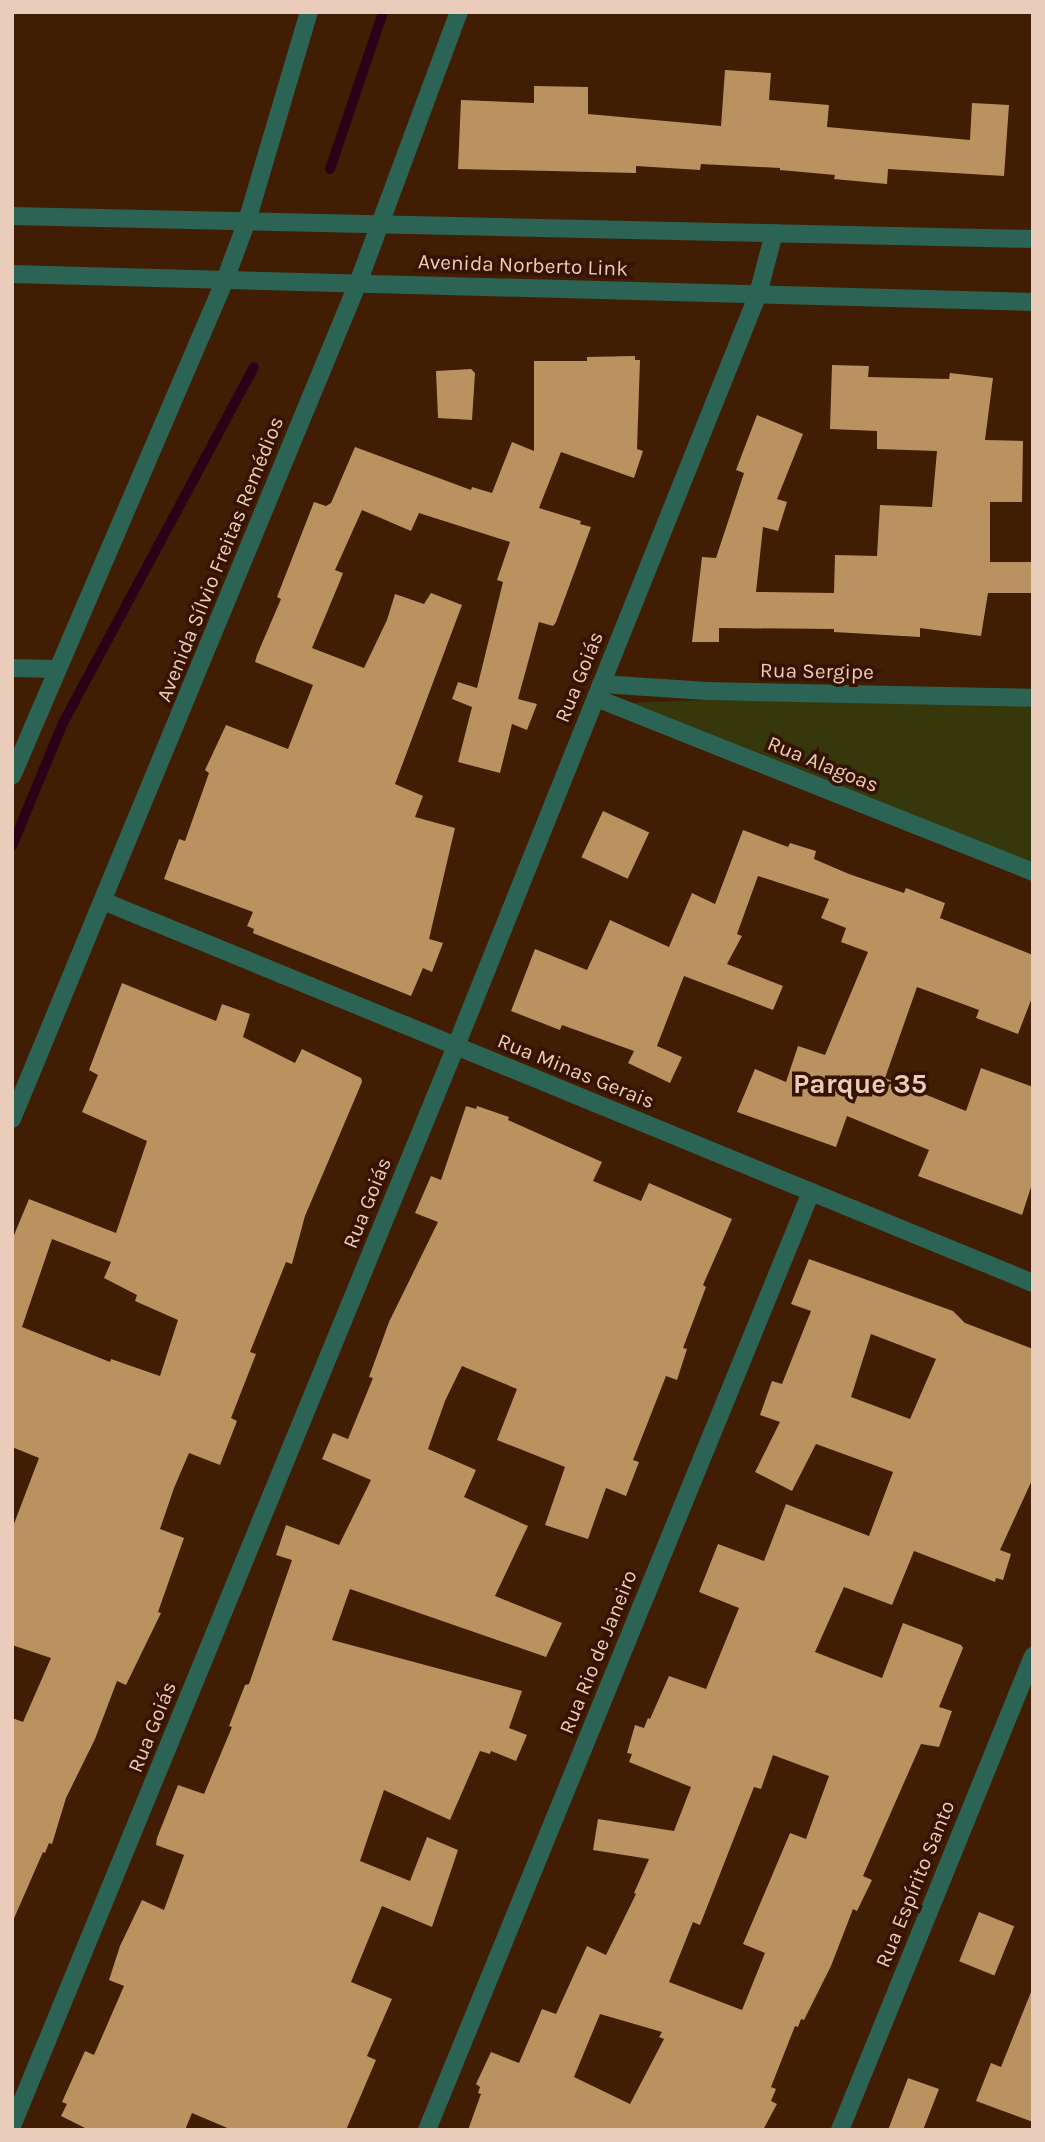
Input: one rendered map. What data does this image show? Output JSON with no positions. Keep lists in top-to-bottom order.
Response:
{
  "streets": {
    "street": [
      "Avenida Norberto Link",
      "Avenida Sílvio Freitas Remédios",
      "Rua Sergipe",
      "Rua Goiás",
      "Rua Alagoas",
      "Rua Minas Gerais",
      "Rua Rio de Janeiro",
      "Rua Espírito Santo"
    ]
  },
  "crossings": [
    ["Avenida Norberto Link", "Avenida Sílvio Freitas Remédios"],
    ["Avenida Norberto Link", "Rua Goiás"],
    ["Avenida Sílvio Freitas Remédios", "Rua Minas Gerais"],
    ["Rua Sergipe", "Rua Goiás"],
    ["Rua Sergipe", "Rua Alagoas"],
    ["Rua Goiás", "Rua Alagoas"],
    ["Rua Goiás", "Rua Minas Gerais"],
    ["Rua Minas Gerais", "Rua Rio de Janeiro"]
  ],
  "districts": ["Parque 35"]
}
